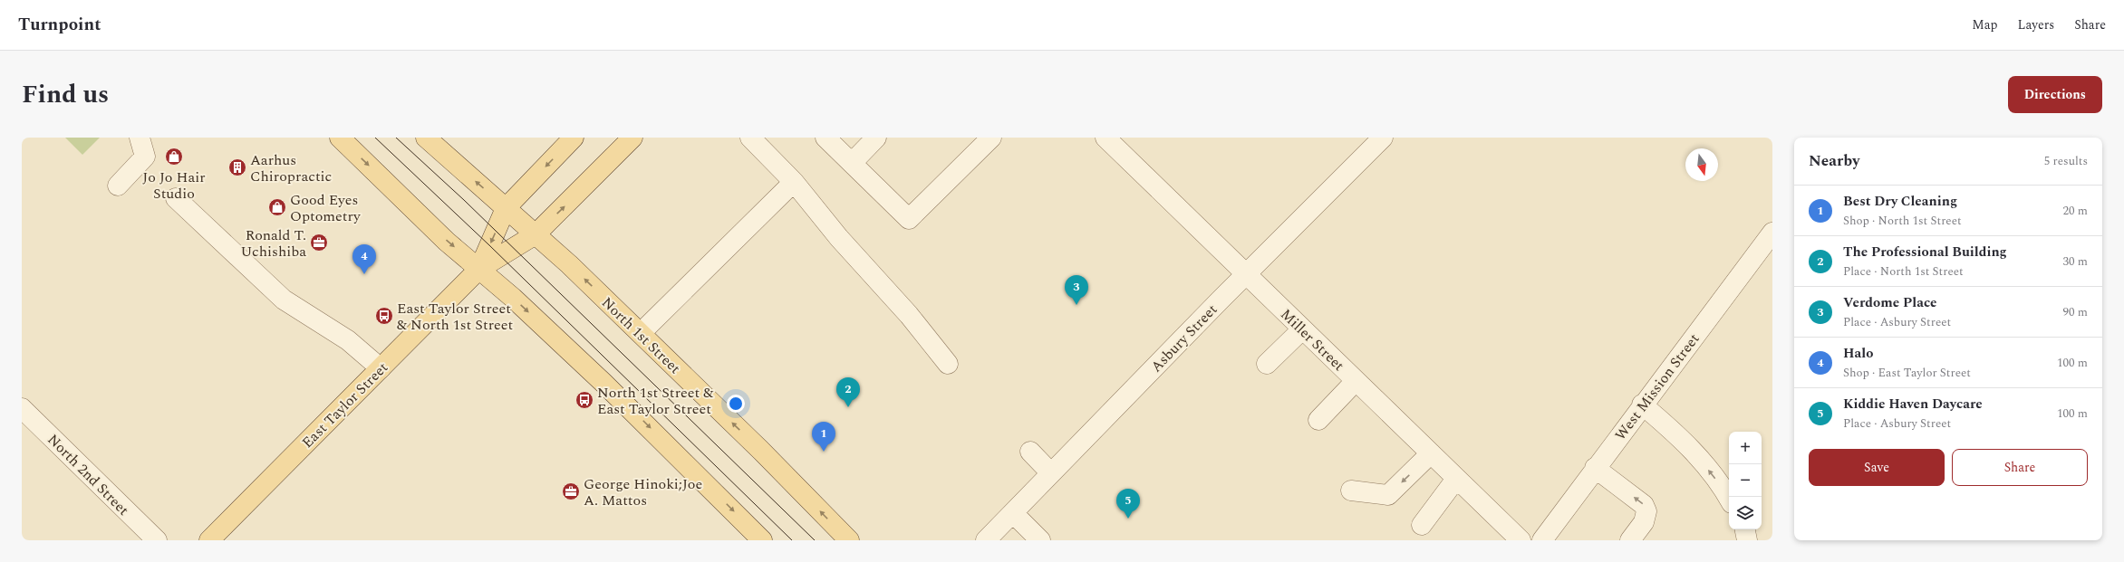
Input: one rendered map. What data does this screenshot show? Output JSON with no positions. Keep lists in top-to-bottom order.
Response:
{
  "streets": {
    "main road": ["North 1st Street", "East Taylor Street"],
    "street": [
      "Asbury Street",
      "Miller Street",
      "West Mission Street",
      "North 2nd Street"
    ]
  },
  "crossings": [
    ["Asbury Street", "Miller Street"]
  ],
  "places": {
    "shop": ["Jo Jo Hair Studio", "Good Eyes Optometry"],
    "building": ["Aarhus Chiropractic"],
    "office": ["Ronald T. Uchishiba", "George Hinoki;Joe A. Mattos"],
    "bus stop": ["East Taylor Street & North 1st Street", "North 1st Street & East Taylor Street"]
  },
  "north": "bottom",
  "page": {
    "header": "Turnpoint",
    "nav": ["Map", "Layers", "Share"],
    "title": "Find us",
    "buttons": [
      "Directions",
      ["Save", "Share"]
    ],
    "heading": ["Nearby", "5 results"],
    "list": [
      {
        "mark": "1",
        "name": "Best Dry Cleaning",
        "note": "Shop · North 1st Street",
        "value": "20 m"
      },
      {
        "mark": "2",
        "name": "The Professional Building",
        "note": "Place · North 1st Street",
        "value": "30 m"
      },
      {
        "mark": "3",
        "name": "Verdome Place",
        "note": "Place · Asbury Street",
        "value": "90 m"
      },
      {
        "mark": "4",
        "name": "Halo",
        "note": "Shop · East Taylor Street",
        "value": "100 m"
      },
      {
        "mark": "5",
        "name": "Kiddie Haven Daycare",
        "note": "Place · Asbury Street",
        "value": "100 m"
      }
    ],
    "pins": [
      "4",
      "3",
      "2",
      "1",
      "5"
    ],
    "map_buttons": ["+", "−"]
  }
}
